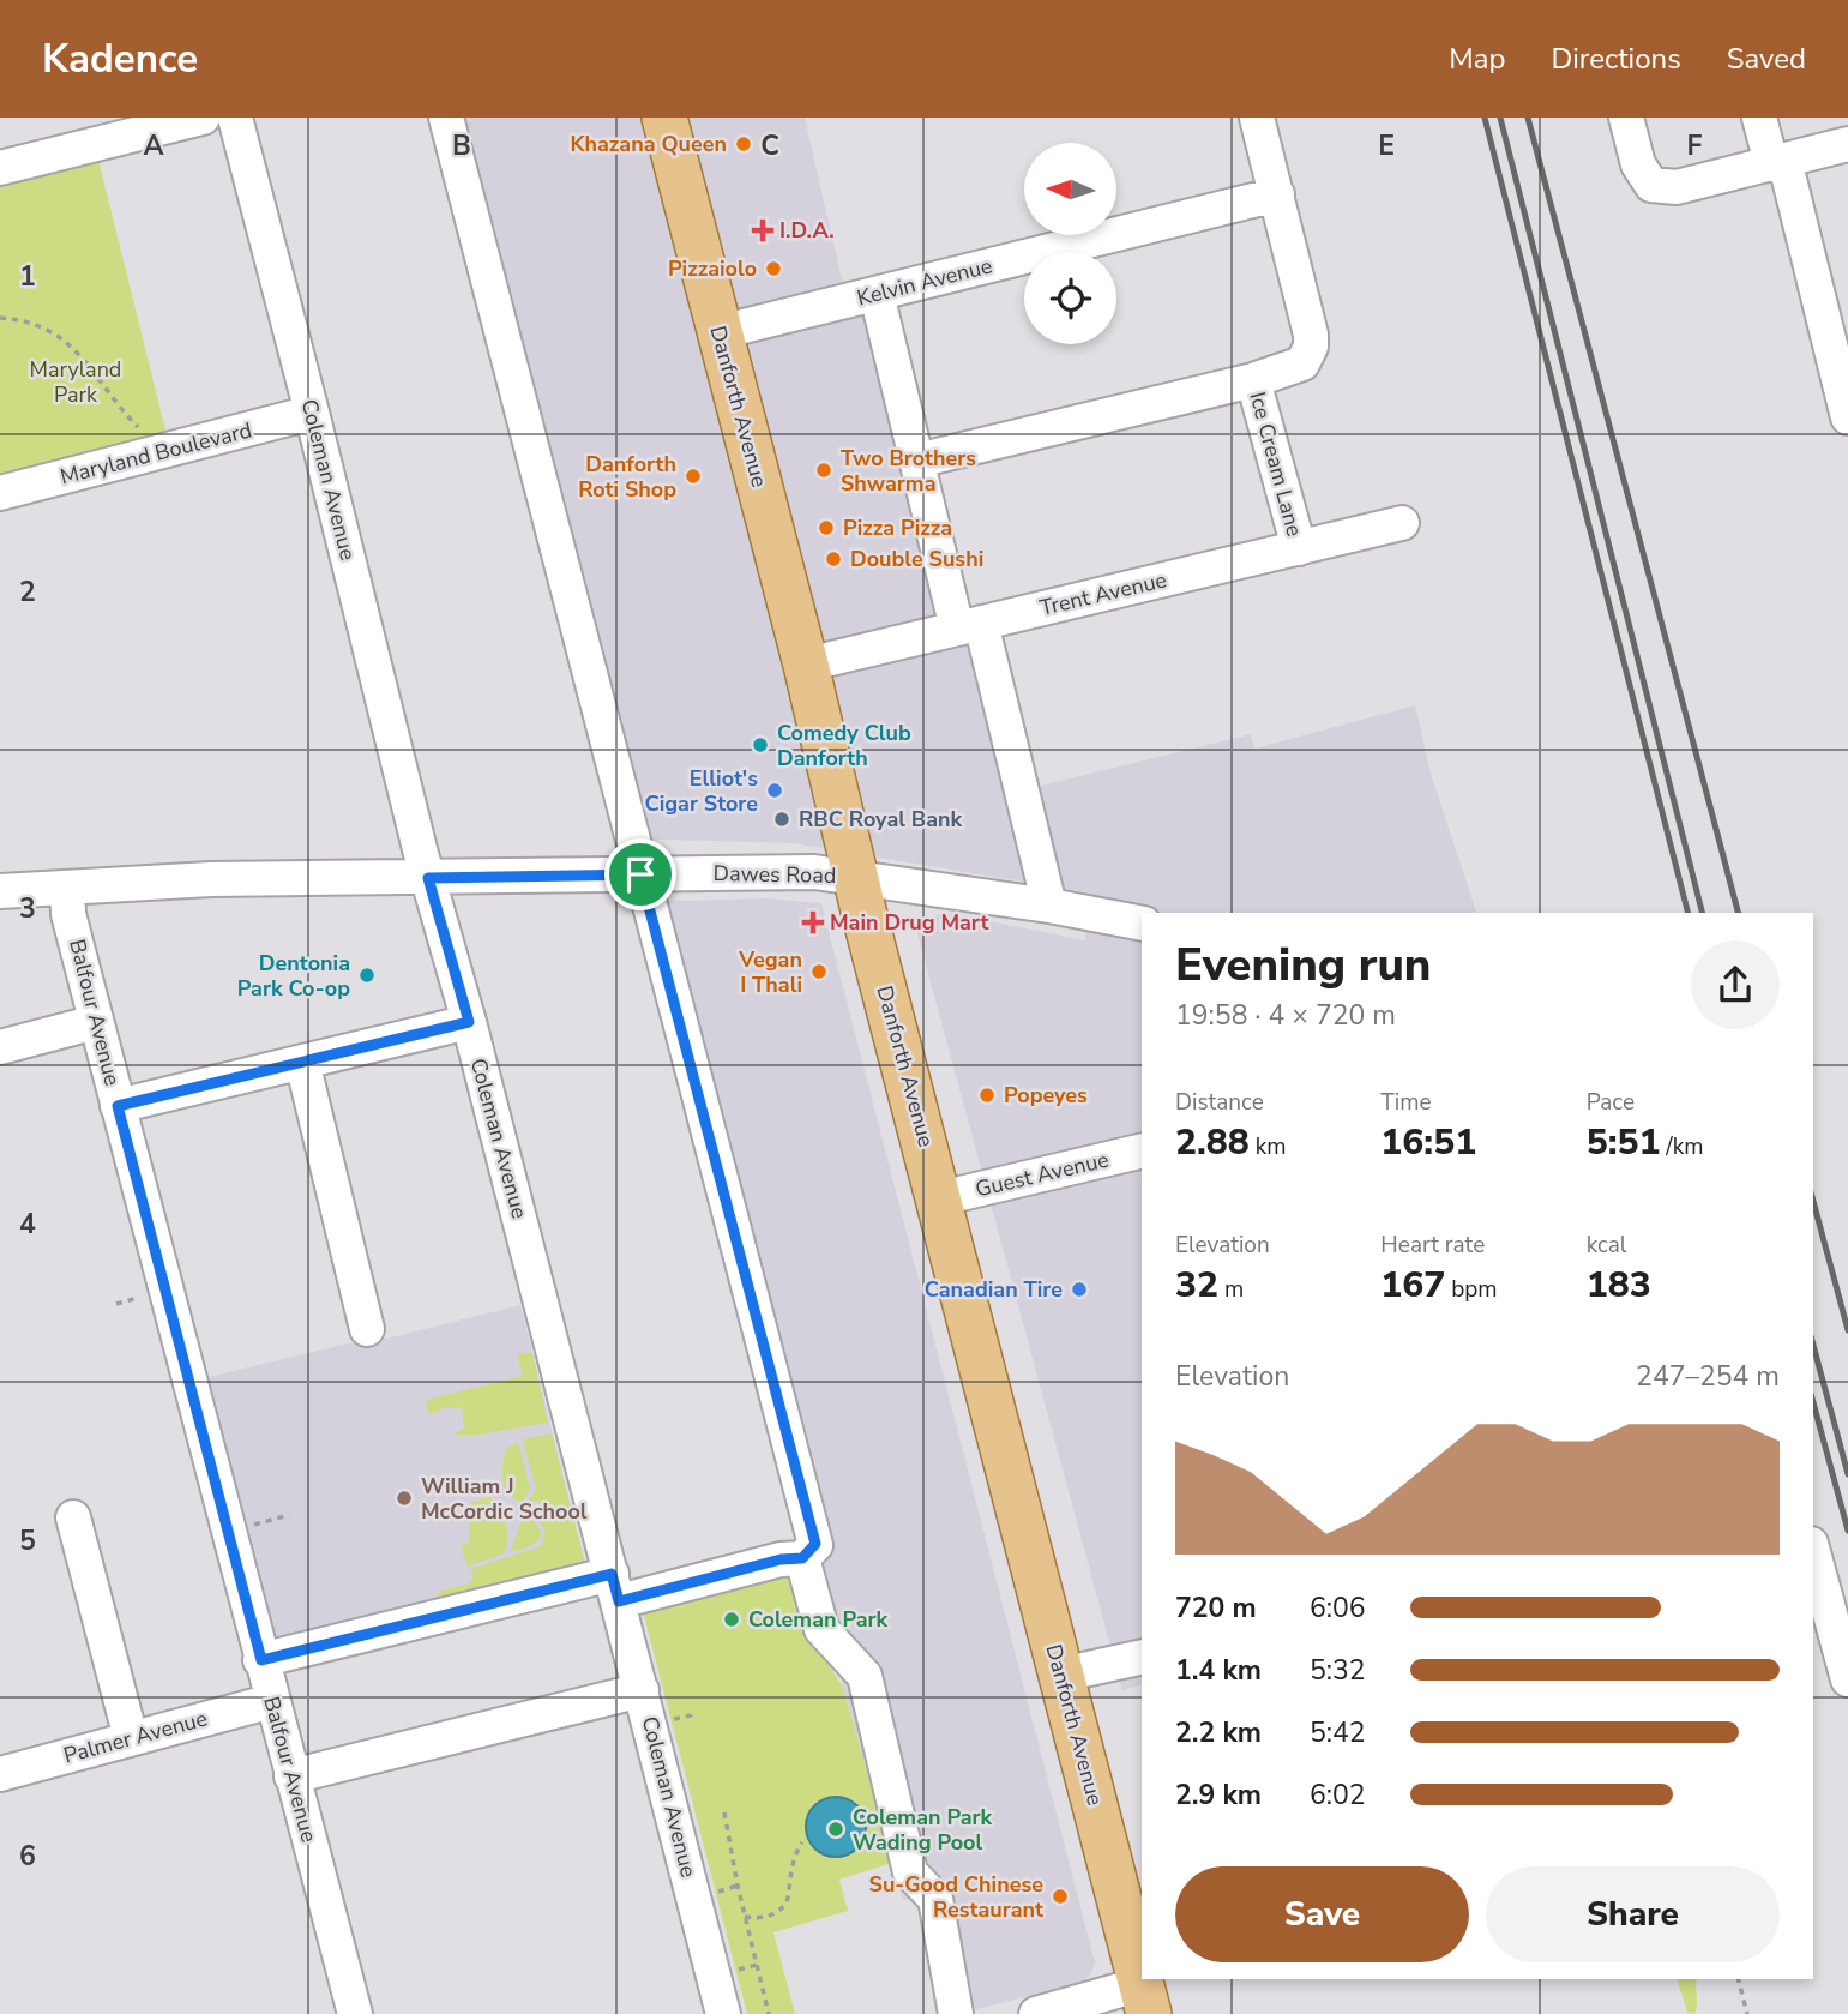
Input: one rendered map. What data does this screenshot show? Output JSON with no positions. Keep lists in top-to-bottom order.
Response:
{
  "streets": {
    "main road": ["Danforth Avenue"],
    "street": [
      "Kelvin Avenue",
      "Maryland Boulevard",
      "Ice Cream Lane",
      "Coleman Avenue",
      "Trent Avenue",
      "Dawes Road",
      "Balfour Avenue",
      "Guest Avenue",
      "Palmer Avenue"
    ]
  },
  "crossings": [
    ["Kelvin Avenue", "Danforth Avenue"],
    ["Danforth Avenue", "Trent Avenue"],
    ["Danforth Avenue", "Dawes Road"],
    ["Danforth Avenue", "Guest Avenue"],
    ["Maryland Boulevard", "Coleman Avenue"],
    ["Ice Cream Lane", "Trent Avenue"],
    ["Coleman Avenue", "Dawes Road"],
    ["Dawes Road", "Balfour Avenue"],
    ["Balfour Avenue", "Palmer Avenue"]
  ],
  "parks": ["Maryland Park"],
  "places": {
    "other": [
      "Khazana Queen",
      "Pizzaiolo",
      "Two Brothers Shwarma",
      "Danforth Roti Shop",
      "Pizza Pizza",
      "Double Sushi",
      "Comedy Club Danforth",
      "Elliot's Cigar Store",
      "RBC Royal Bank",
      "Vegan I Thali",
      "Dentonia Park Co-op",
      "Popeyes",
      "Canadian Tire",
      "William J McCordic School",
      "Coleman Park",
      "Coleman Park Wading Pool",
      "Su-Good Chinese Restaurant"
    ],
    "health": ["I.D.A.", "Main Drug Mart"]
  },
  "north": "left",
  "page": {
    "header": "Kadence",
    "nav": ["Map", "Directions", "Saved"],
    "heading": ["Evening run", "19:58 · 4 × 720 m"],
    "stats": [
      ["Distance", "2.88 km"],
      ["Time", "16:51"],
      ["Pace", "5:51 /km"],
      ["Elevation", "32 m"],
      ["Heart rate", "167 bpm"],
      ["kcal", "183"]
    ],
    "chart": ["Elevation", "247–254 m"],
    "list": [
      {
        "name": "720 m",
        "note": "6:06"
      },
      {
        "name": "1.4 km",
        "note": "5:32"
      },
      {
        "name": "2.2 km",
        "note": "5:42"
      },
      {
        "name": "2.9 km",
        "note": "6:02"
      }
    ],
    "buttons": ["Save", "Share"]
  },
  "grid": {
    "columns": [
      "A",
      "B",
      "C",
      "E",
      "F"
    ],
    "rows": [
      "1",
      "2",
      "3",
      "4",
      "5",
      "6"
    ]
  }
}
